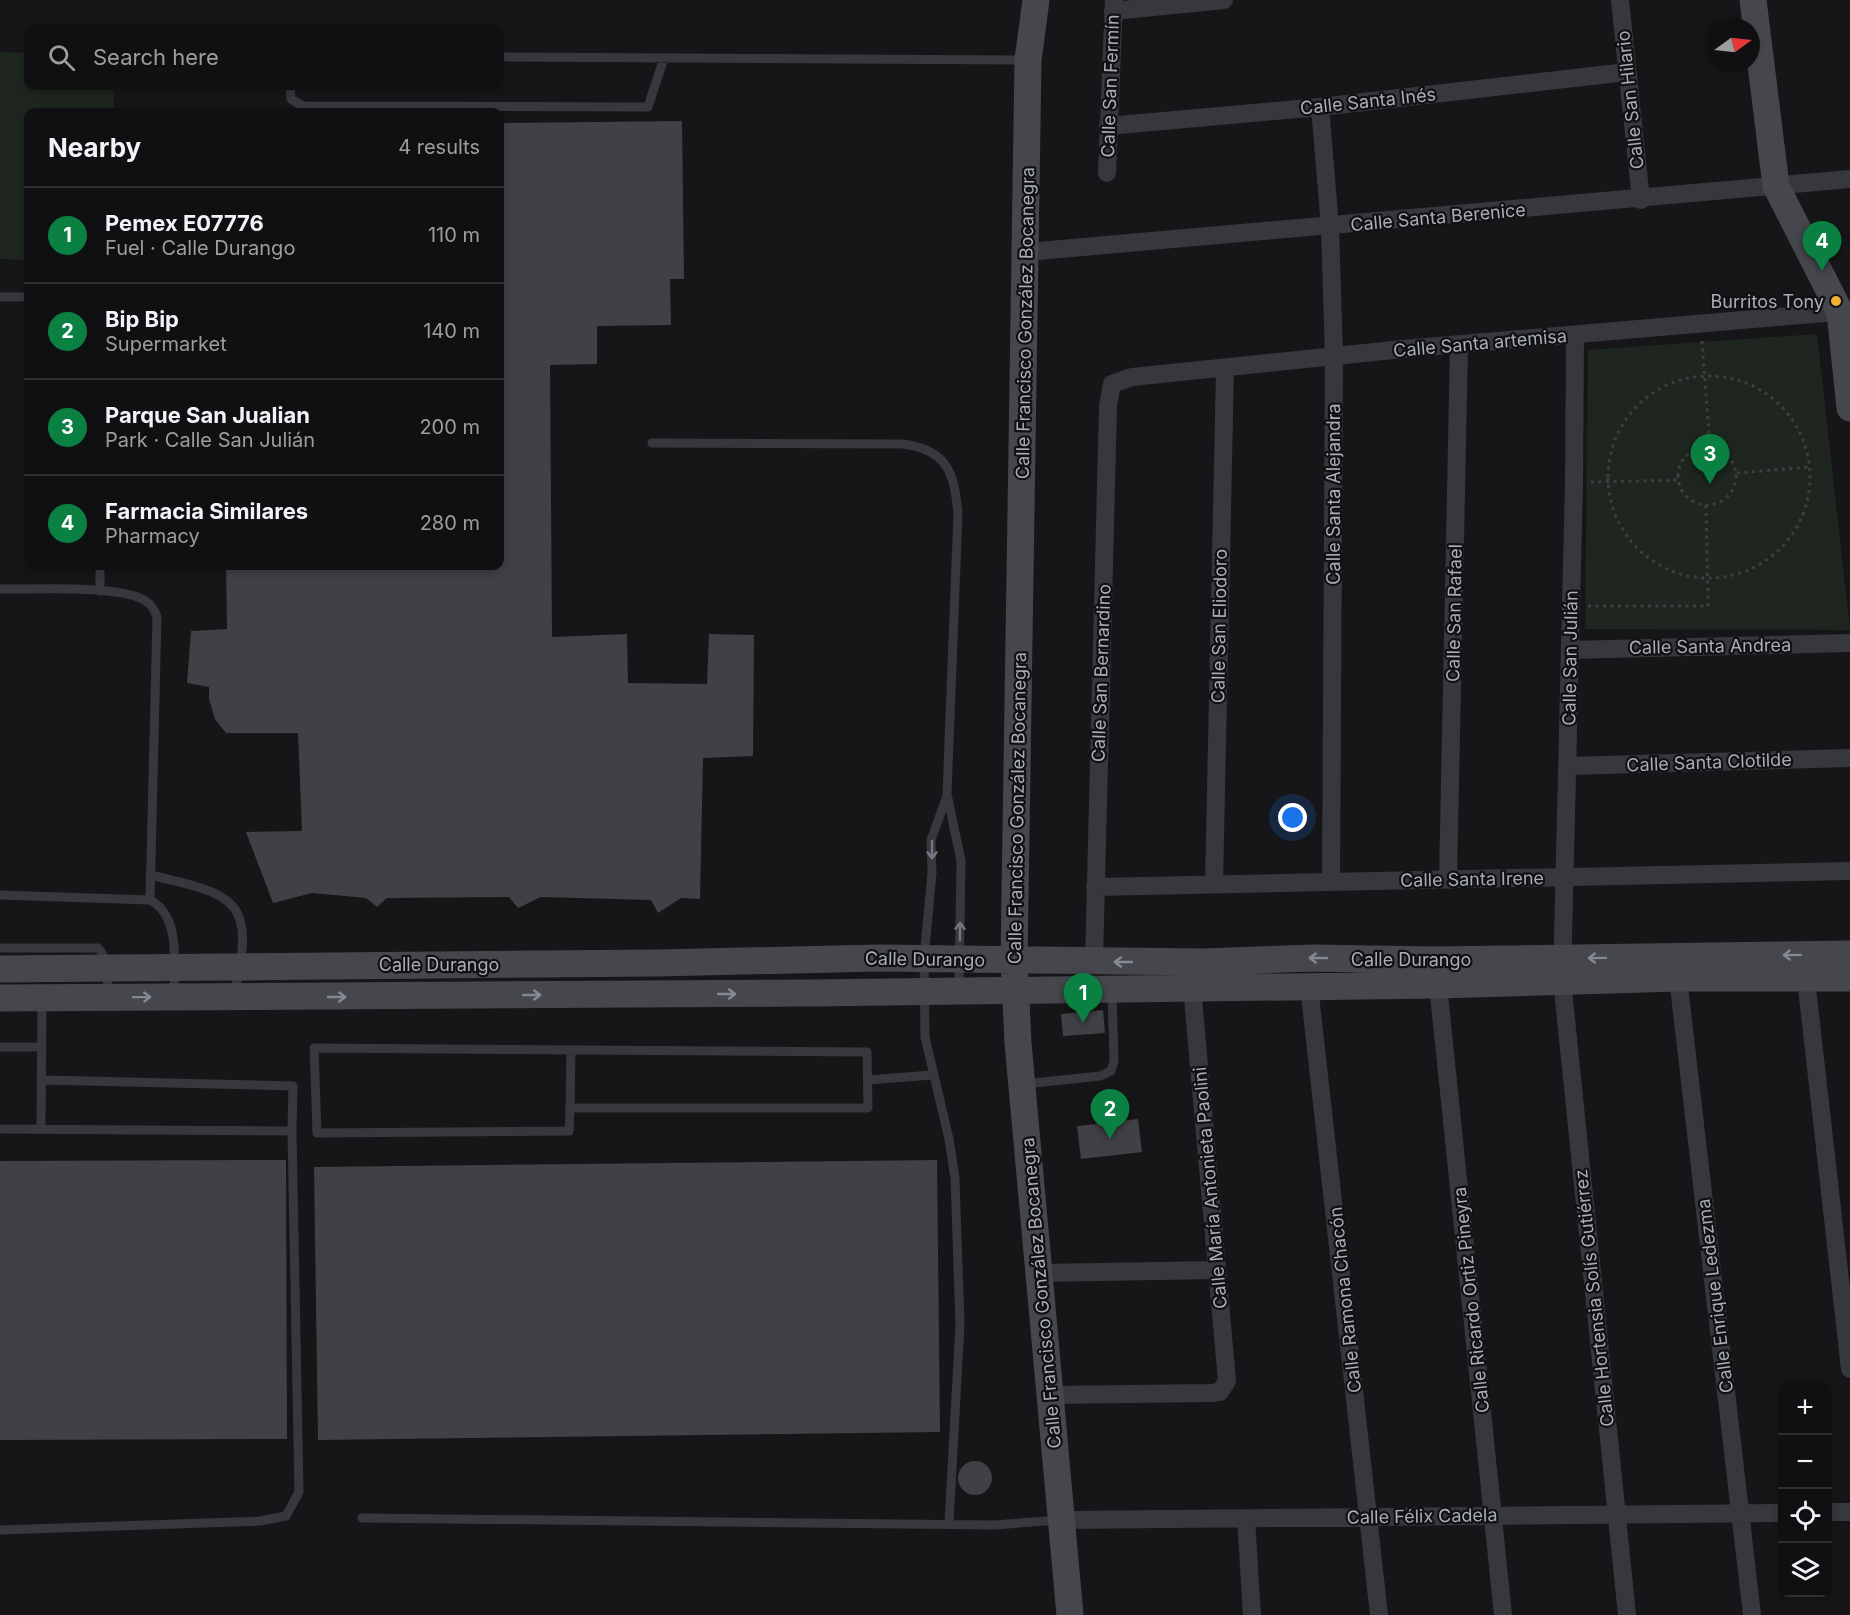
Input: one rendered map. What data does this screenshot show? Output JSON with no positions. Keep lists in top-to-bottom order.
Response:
{
  "streets": {
    "main road": ["Calle Francisco González Bocanegra", "Calle Durango"],
    "street": [
      "Calle San Fermín",
      "Calle San Hilario",
      "Calle Santa Inés",
      "Calle Santa Berenice",
      "Calle Santa artemisa",
      "Calle Santa Alejandra",
      "Calle San Rafael",
      "Calle San Eliodoro",
      "Calle Santa Andrea",
      "Calle San Julián",
      "Calle San Bernardino",
      "Calle Santa Clotilde",
      "Calle Santa Irene",
      "Calle María Antonieta Paolini",
      "Calle Enrique Ledezma",
      "Calle Hortensia Solís Gutiérrez",
      "Calle Ramona Chacón",
      "Calle Ricardo Ortiz Pineyra",
      "Calle Félix Cadela"
    ]
  },
  "crossings": [
    ["Calle San Fermín", "Calle Santa Inés"],
    ["Calle San Hilario", "Calle Santa Inés"],
    ["Calle San Hilario", "Calle Santa Berenice"],
    ["Calle Santa Inés", "Calle Santa Alejandra"],
    ["Calle Santa Berenice", "Calle Francisco González Bocanegra"],
    ["Calle Santa Berenice", "Calle Santa Alejandra"],
    ["Calle Francisco González Bocanegra", "Calle Durango"],
    ["Calle Francisco González Bocanegra", "Calle María Antonieta Paolini"],
    ["Calle Francisco González Bocanegra", "Calle Félix Cadela"],
    ["Calle Santa artemisa", "Calle Santa Alejandra"],
    ["Calle Santa artemisa", "Calle San Rafael"],
    ["Calle Santa artemisa", "Calle San Eliodoro"],
    ["Calle Santa artemisa", "Calle San Julián"],
    ["Calle Santa artemisa", "Calle San Bernardino"],
    ["Calle Santa Alejandra", "Calle Santa Irene"],
    ["Calle San Rafael", "Calle Santa Irene"],
    ["Calle San Eliodoro", "Calle Santa Irene"],
    ["Calle Santa Andrea", "Calle San Julián"],
    ["Calle San Julián", "Calle Santa Clotilde"],
    ["Calle San Julián", "Calle Santa Irene"],
    ["Calle San Julián", "Calle Durango"],
    ["Calle San Julián", "Calle Hortensia Solís Gutiérrez"],
    ["Calle San Bernardino", "Calle Santa Irene"],
    ["Calle San Bernardino", "Calle Durango"],
    ["Calle Durango", "Calle María Antonieta Paolini"],
    ["Calle Durango", "Calle Enrique Ledezma"],
    ["Calle Durango", "Calle Hortensia Solís Gutiérrez"],
    ["Calle Durango", "Calle Ramona Chacón"],
    ["Calle Durango", "Calle Ricardo Ortiz Pineyra"],
    ["Calle Enrique Ledezma", "Calle Félix Cadela"],
    ["Calle Hortensia Solís Gutiérrez", "Calle Félix Cadela"],
    ["Calle Ramona Chacón", "Calle Félix Cadela"],
    ["Calle Ricardo Ortiz Pineyra", "Calle Félix Cadela"]
  ],
  "places": ["Burritos Tony"],
  "north": "right",
  "page": {
    "search": "Search here",
    "heading": ["Nearby", "4 results"],
    "list": [
      {
        "mark": "1",
        "name": "Pemex E07776",
        "note": "Fuel · Calle Durango",
        "value": "110 m"
      },
      {
        "mark": "2",
        "name": "Bip Bip",
        "note": "Supermarket",
        "value": "140 m"
      },
      {
        "mark": "3",
        "name": "Parque San Jualian",
        "note": "Park · Calle San Julián",
        "value": "200 m"
      },
      {
        "mark": "4",
        "name": "Farmacia Similares",
        "note": "Pharmacy",
        "value": "280 m"
      }
    ],
    "pins": [
      "4",
      "3",
      "1",
      "2"
    ],
    "map_buttons": ["+", "−"]
  }
}
